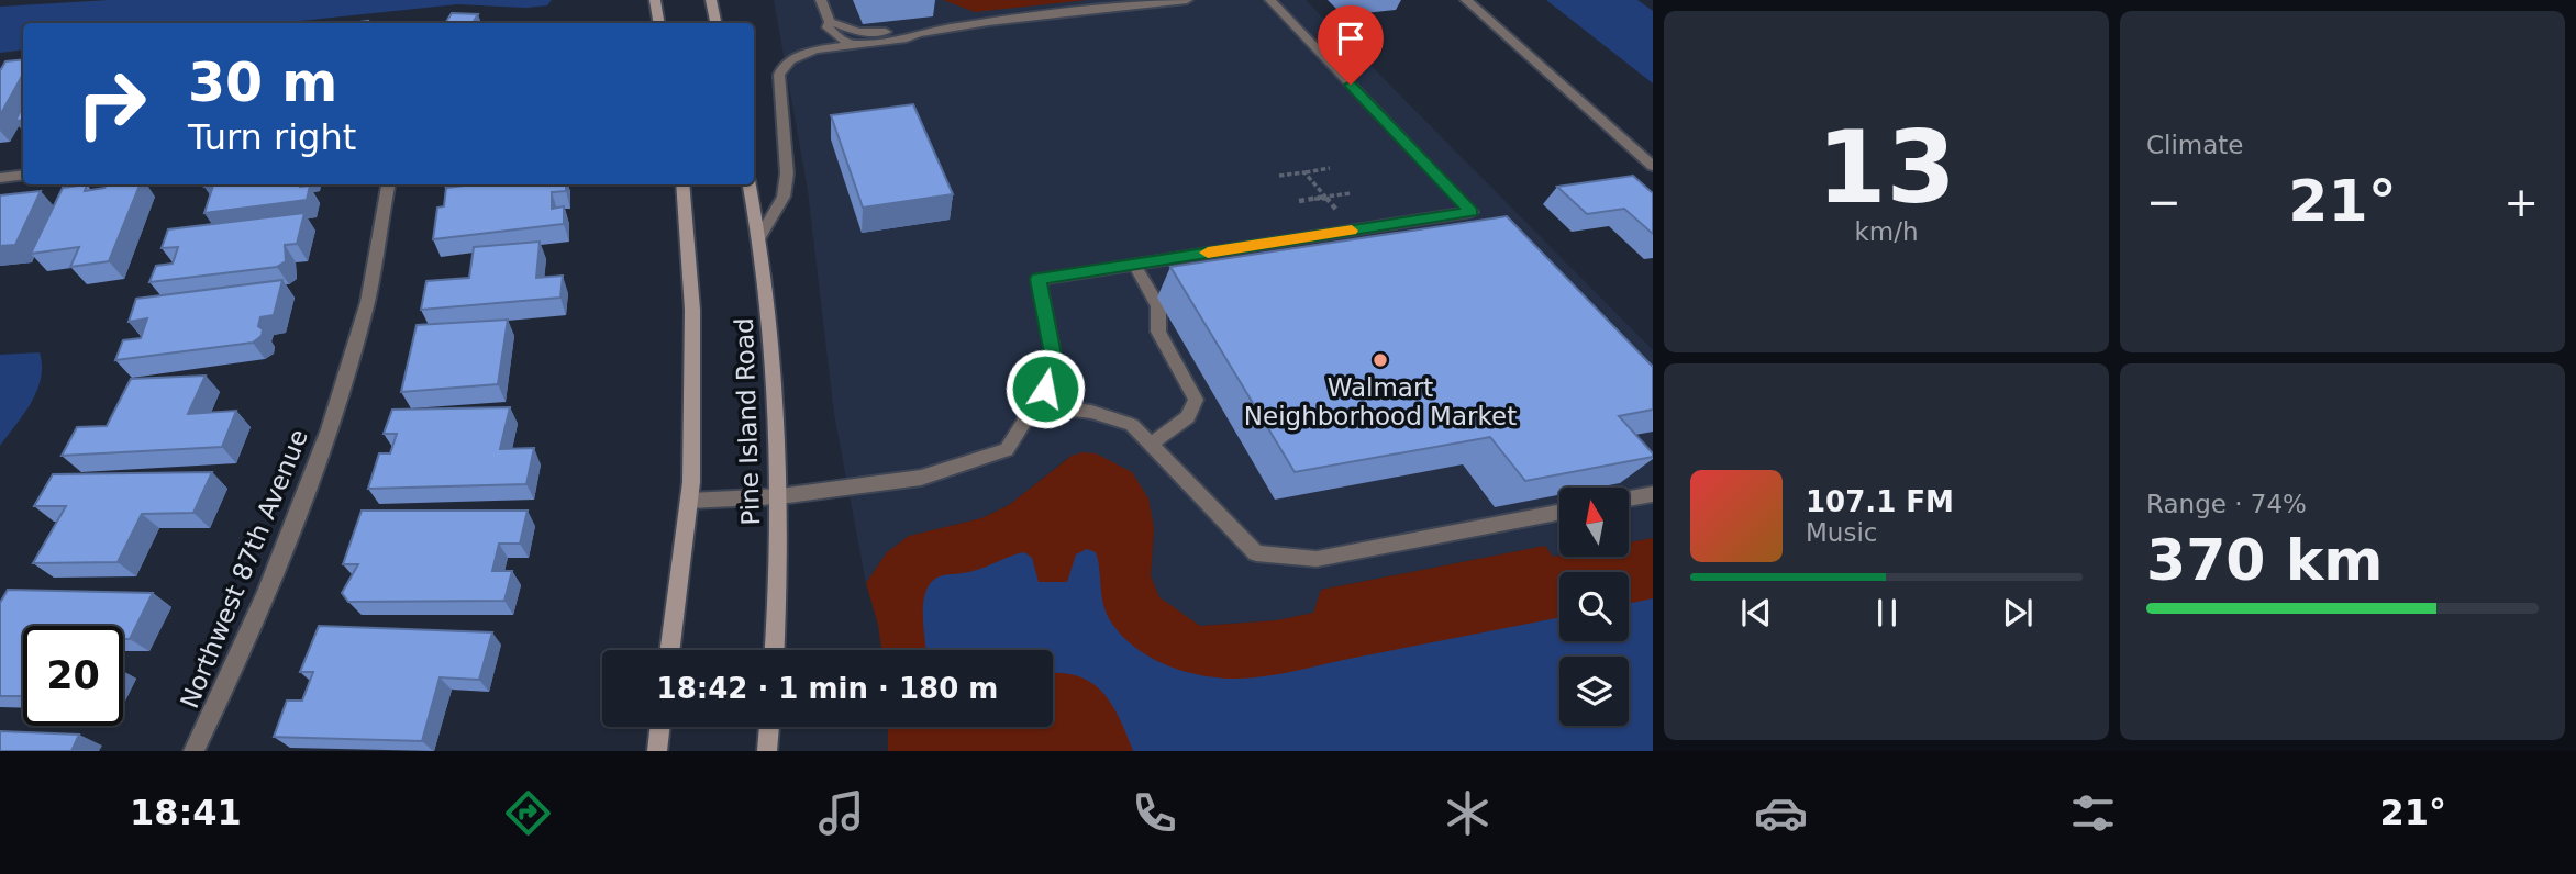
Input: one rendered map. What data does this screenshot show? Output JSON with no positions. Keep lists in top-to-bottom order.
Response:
{
  "streets": {
    "main road": ["Pine Island Road"],
    "street": ["Northwest 87th Avenue"]
  },
  "places": ["Walmart Neighborhood Market"],
  "north": "top",
  "page": {
    "tile": [
      ["13", "km/h"],
      "Climate",
      ["Range · 74%", "370 km"]
    ],
    "turn": ["30 m", "Turn right"],
    "heat": ["−", "21°", "+"],
    "song": ["107.1 FM", "Music"],
    "limit": "20",
    "trip": "18:42 · 1 min · 180 m",
    "tabs": ["18:41", "21°"]
  }
}
